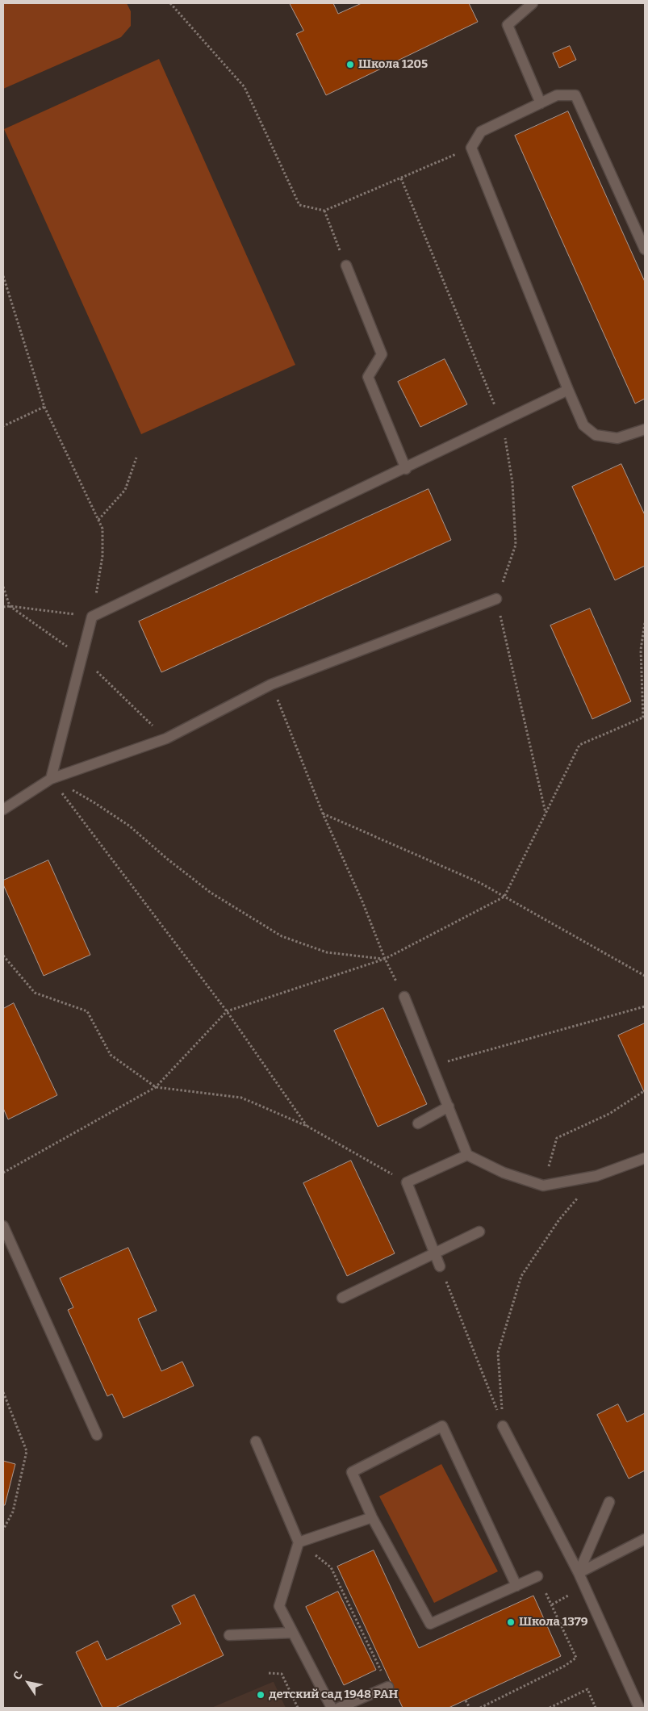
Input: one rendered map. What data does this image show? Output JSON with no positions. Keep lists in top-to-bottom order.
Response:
{
  "places": ["Школа 1205", "Школа 1379", "детский сад 1948 РАН"],
  "north": "top left"
}
